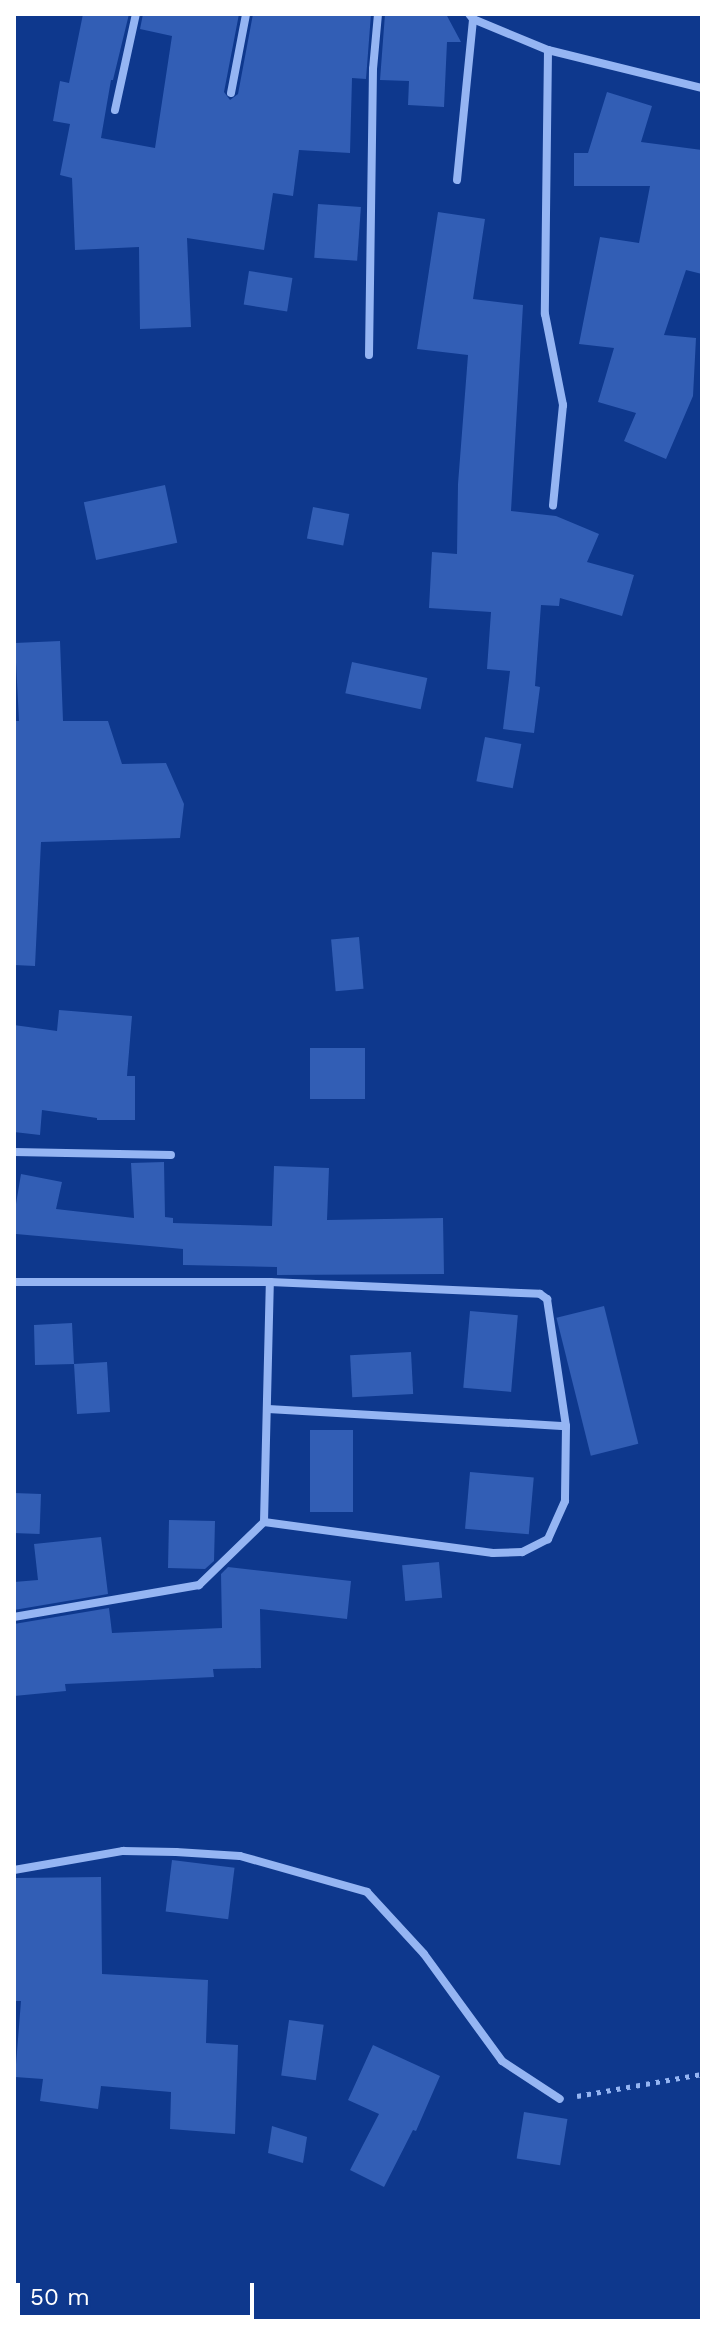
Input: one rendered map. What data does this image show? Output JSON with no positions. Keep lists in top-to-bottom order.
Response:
{
  "scale_bar": "50 m"
}
